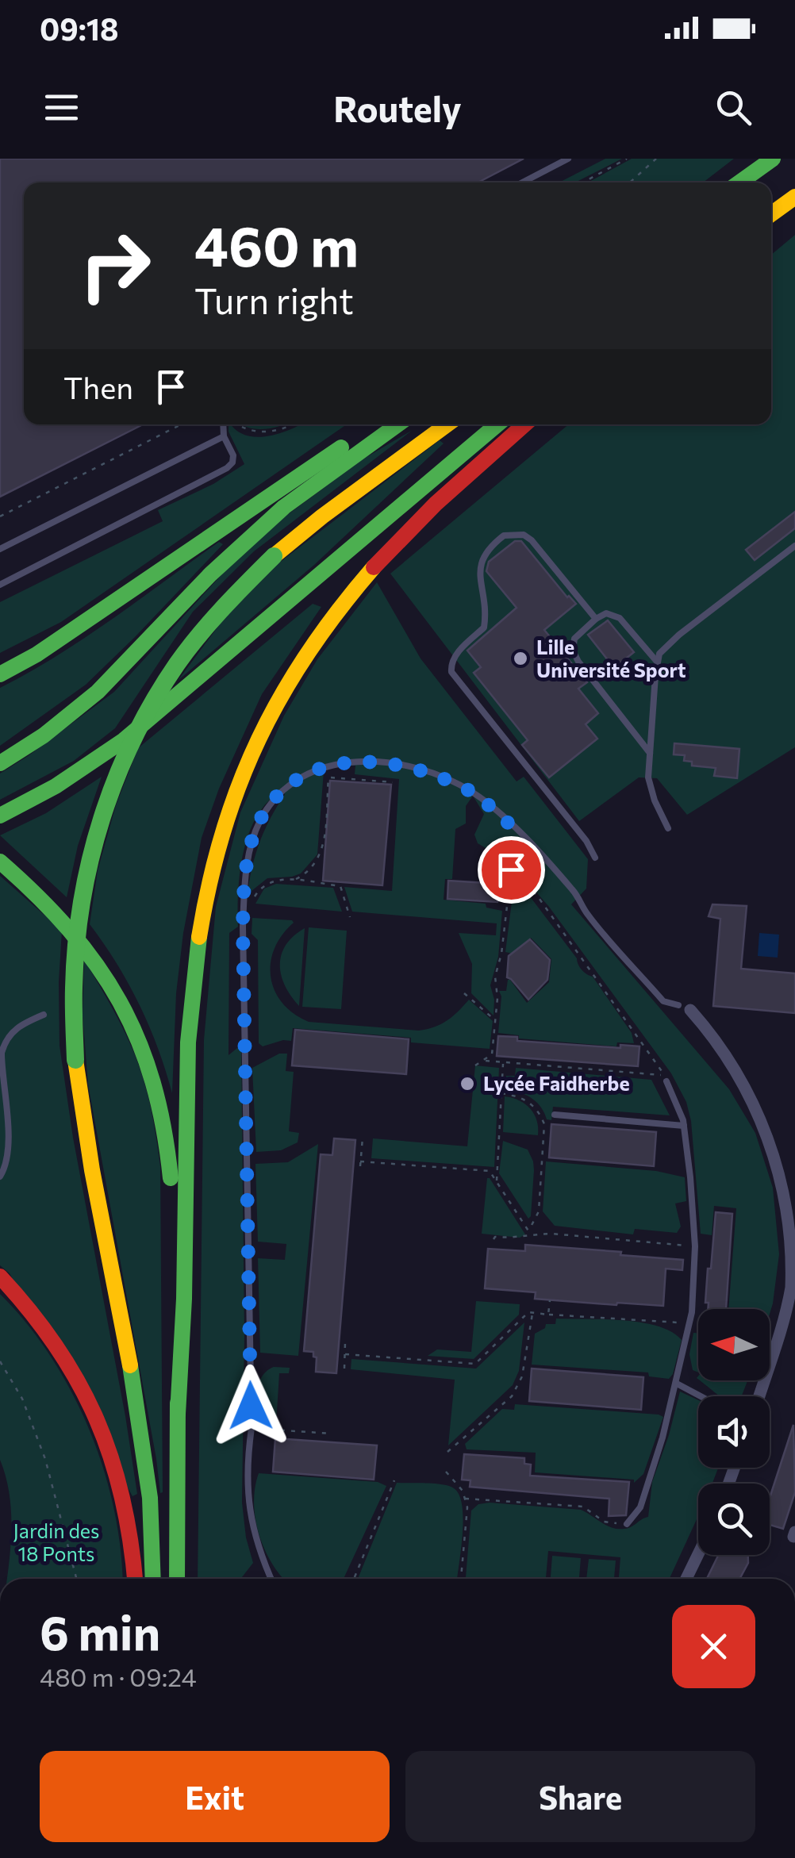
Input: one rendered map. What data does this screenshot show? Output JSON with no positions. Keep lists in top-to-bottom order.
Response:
{
  "parks": ["Jardin des 18 Ponts"],
  "places": ["Lille Université Sport", "Lycée Faidherbe"],
  "north": "left",
  "page": {
    "status": "09:18",
    "header": "Routely",
    "turn": ["460 m", "Turn right"],
    "then": "Then",
    "heading": ["6 min", "480 m · 09:24"],
    "buttons": ["Exit", "Share"]
  }
}
